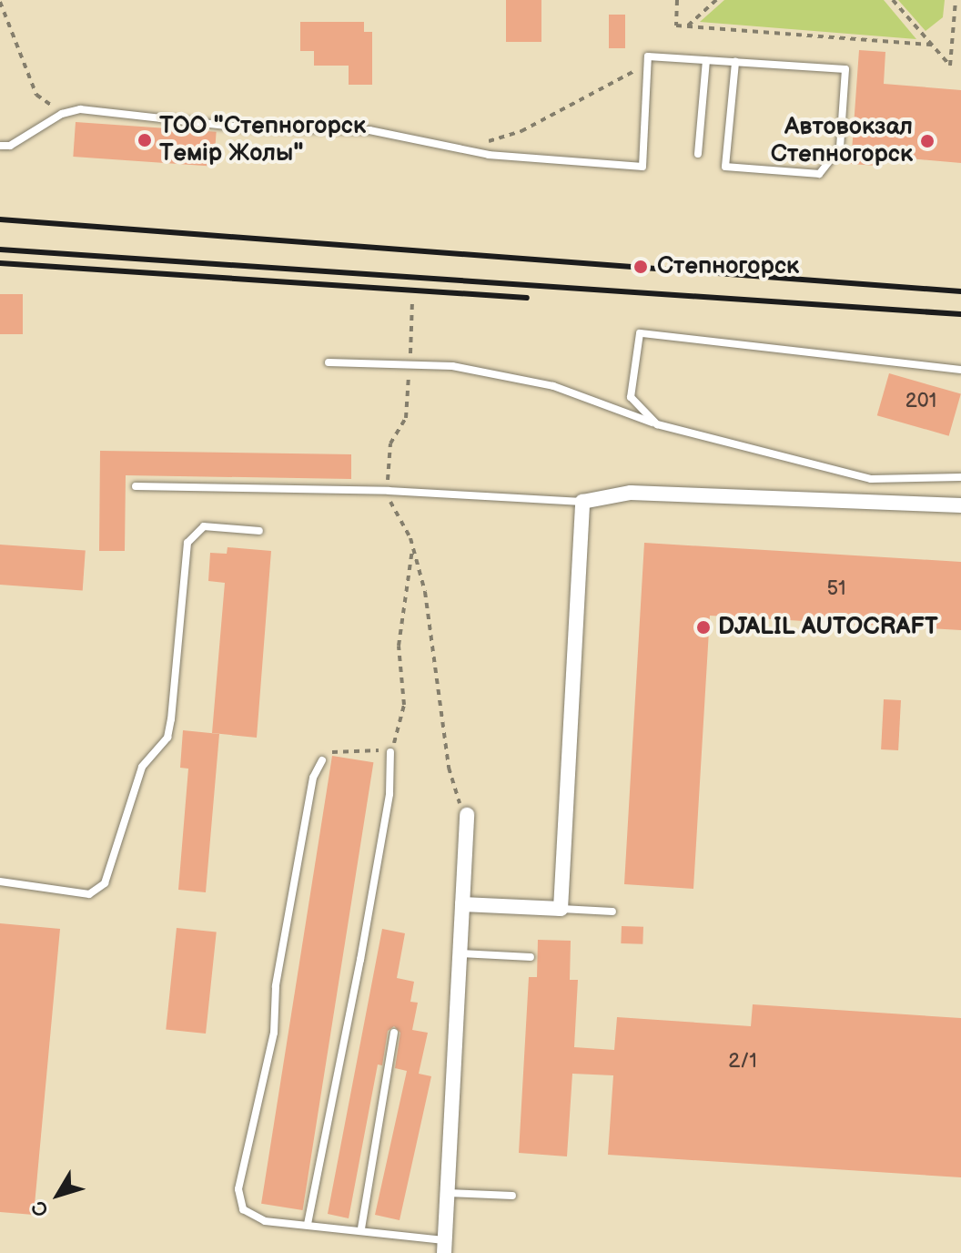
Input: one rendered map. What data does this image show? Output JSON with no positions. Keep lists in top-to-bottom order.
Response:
{
  "places": [
    "ТОО \"Степногорск Темiр Жолы\"",
    "Автовокзал Степногорск",
    "Степногорск",
    "DJALIL AUTOCRAFT"
  ],
  "house_numbers": ["201", "51", "2/1"],
  "north": "bottom left"
}
